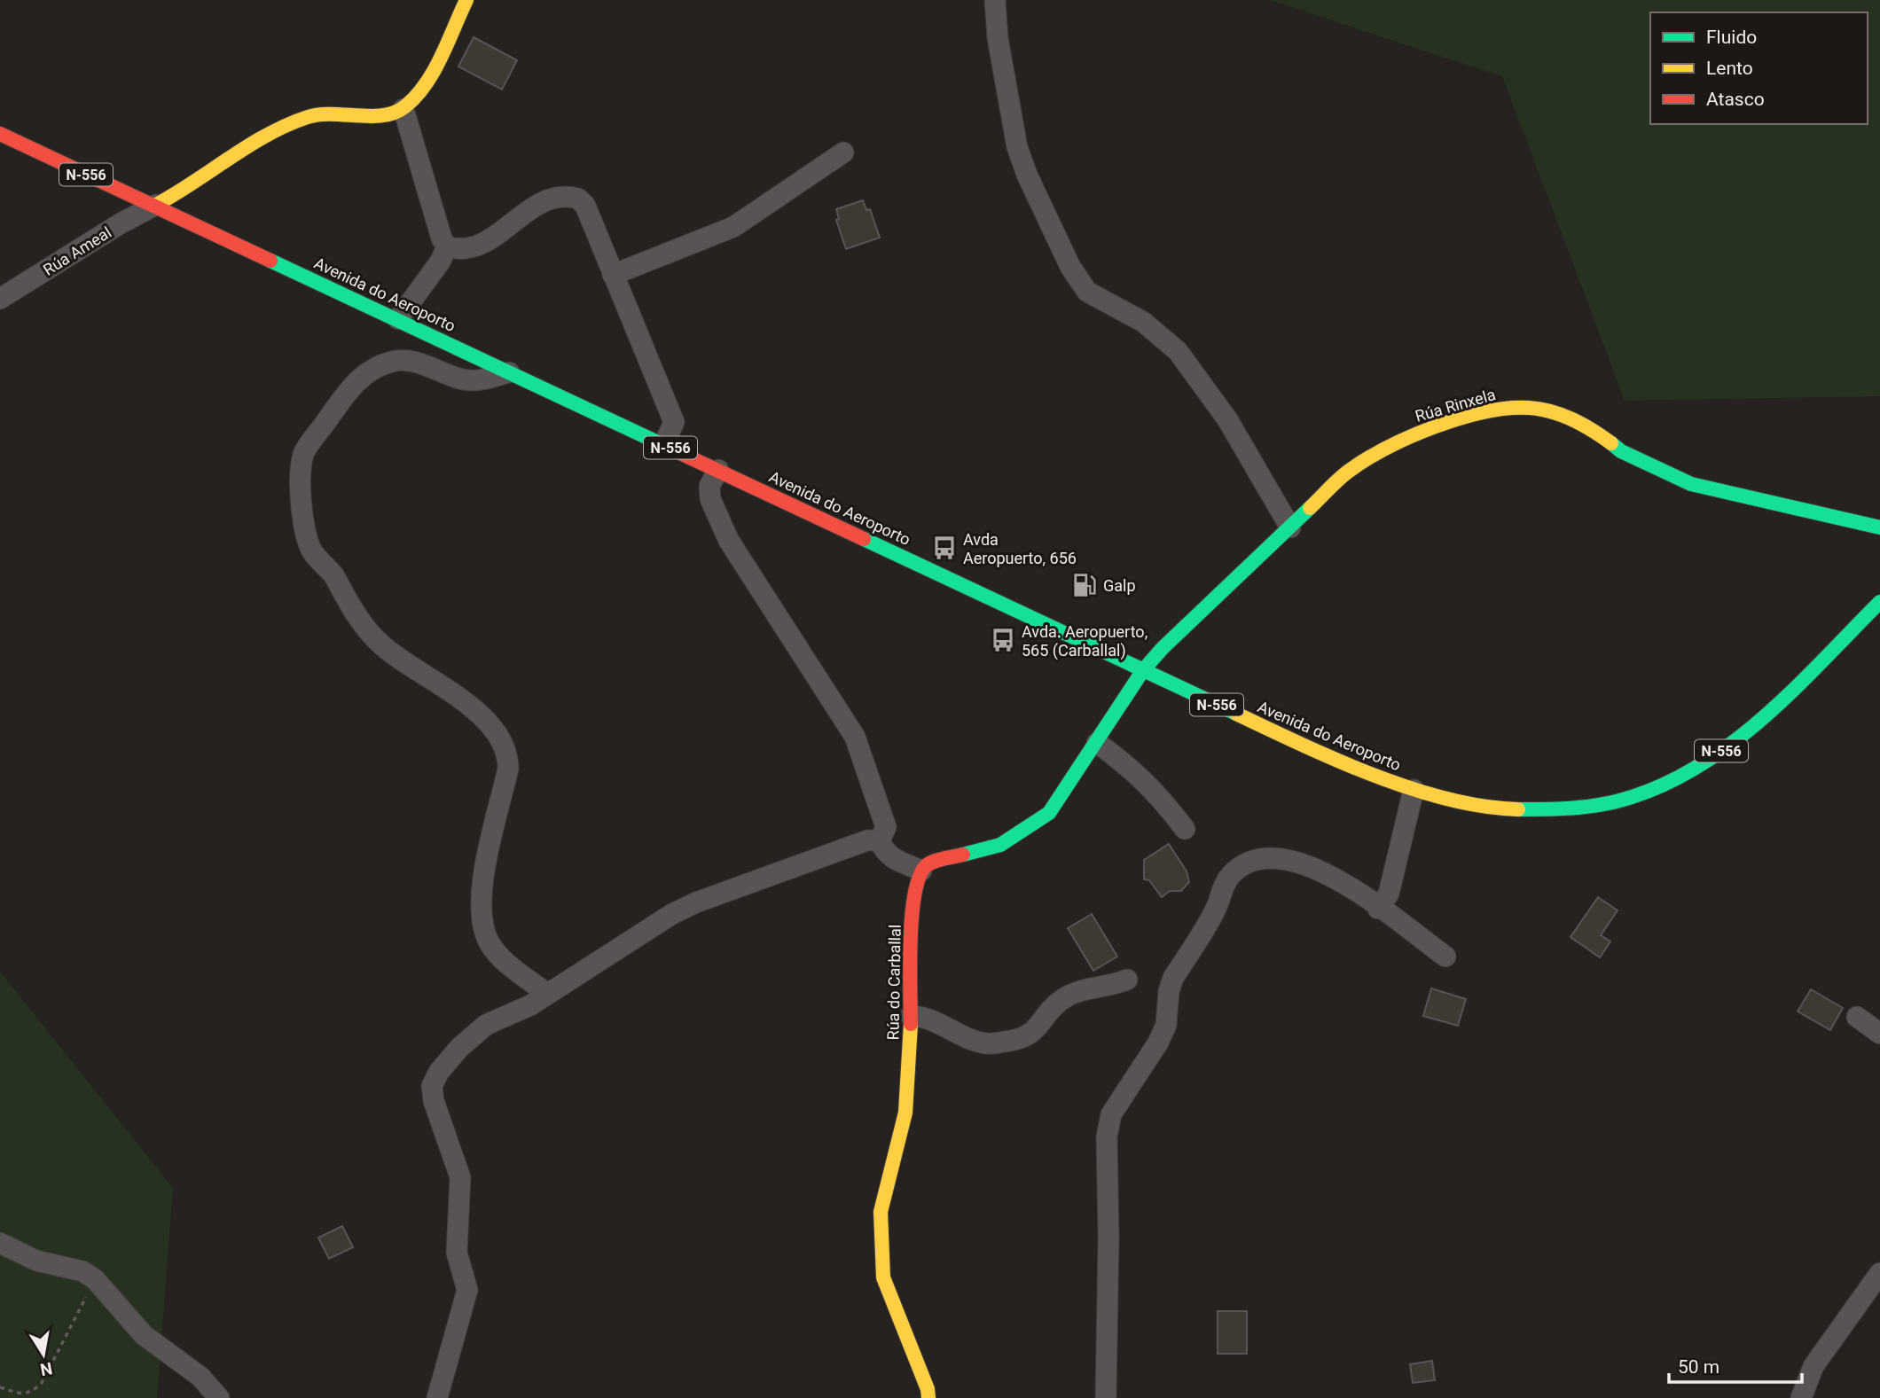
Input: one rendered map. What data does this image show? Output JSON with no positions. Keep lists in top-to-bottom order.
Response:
{
  "streets": {
    "main road": [
      "N-556",
      "Avenida do Aeroporto",
      "Rúa Rinxela",
      "Rúa do Carballal"
    ],
    "street": ["Rúa Ameal"]
  },
  "crossings": [
    ["Rúa Ameal", "Avenida do Aeroporto"],
    ["Avenida do Aeroporto", "Rúa Rinxela"]
  ],
  "places": {
    "bus stop": ["Avda Aeropuerto, 656", "Avda. Aeropuerto, 565 (Carballal)"],
    "fuel station": ["Galp"]
  },
  "legend": ["Fluido", "Lento", "Atasco"],
  "scale_bar": "50 m",
  "north": "bottom"
}
